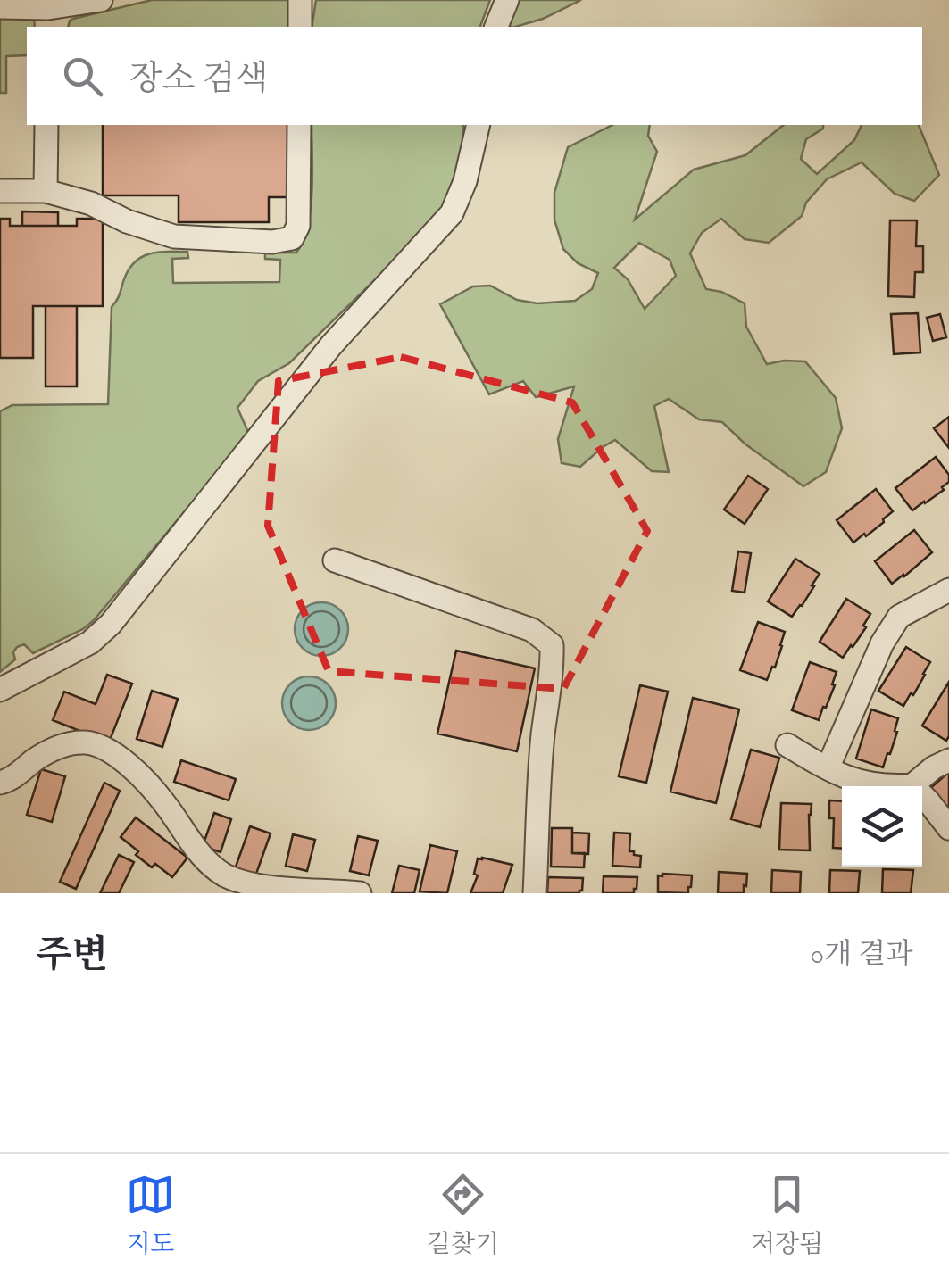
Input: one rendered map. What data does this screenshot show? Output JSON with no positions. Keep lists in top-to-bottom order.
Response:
{
  "page": {
    "search": "장소 검색",
    "heading": ["주변", "0개 결과"],
    "nav": ["지도", "길찾기", "저장됨"]
  }
}
